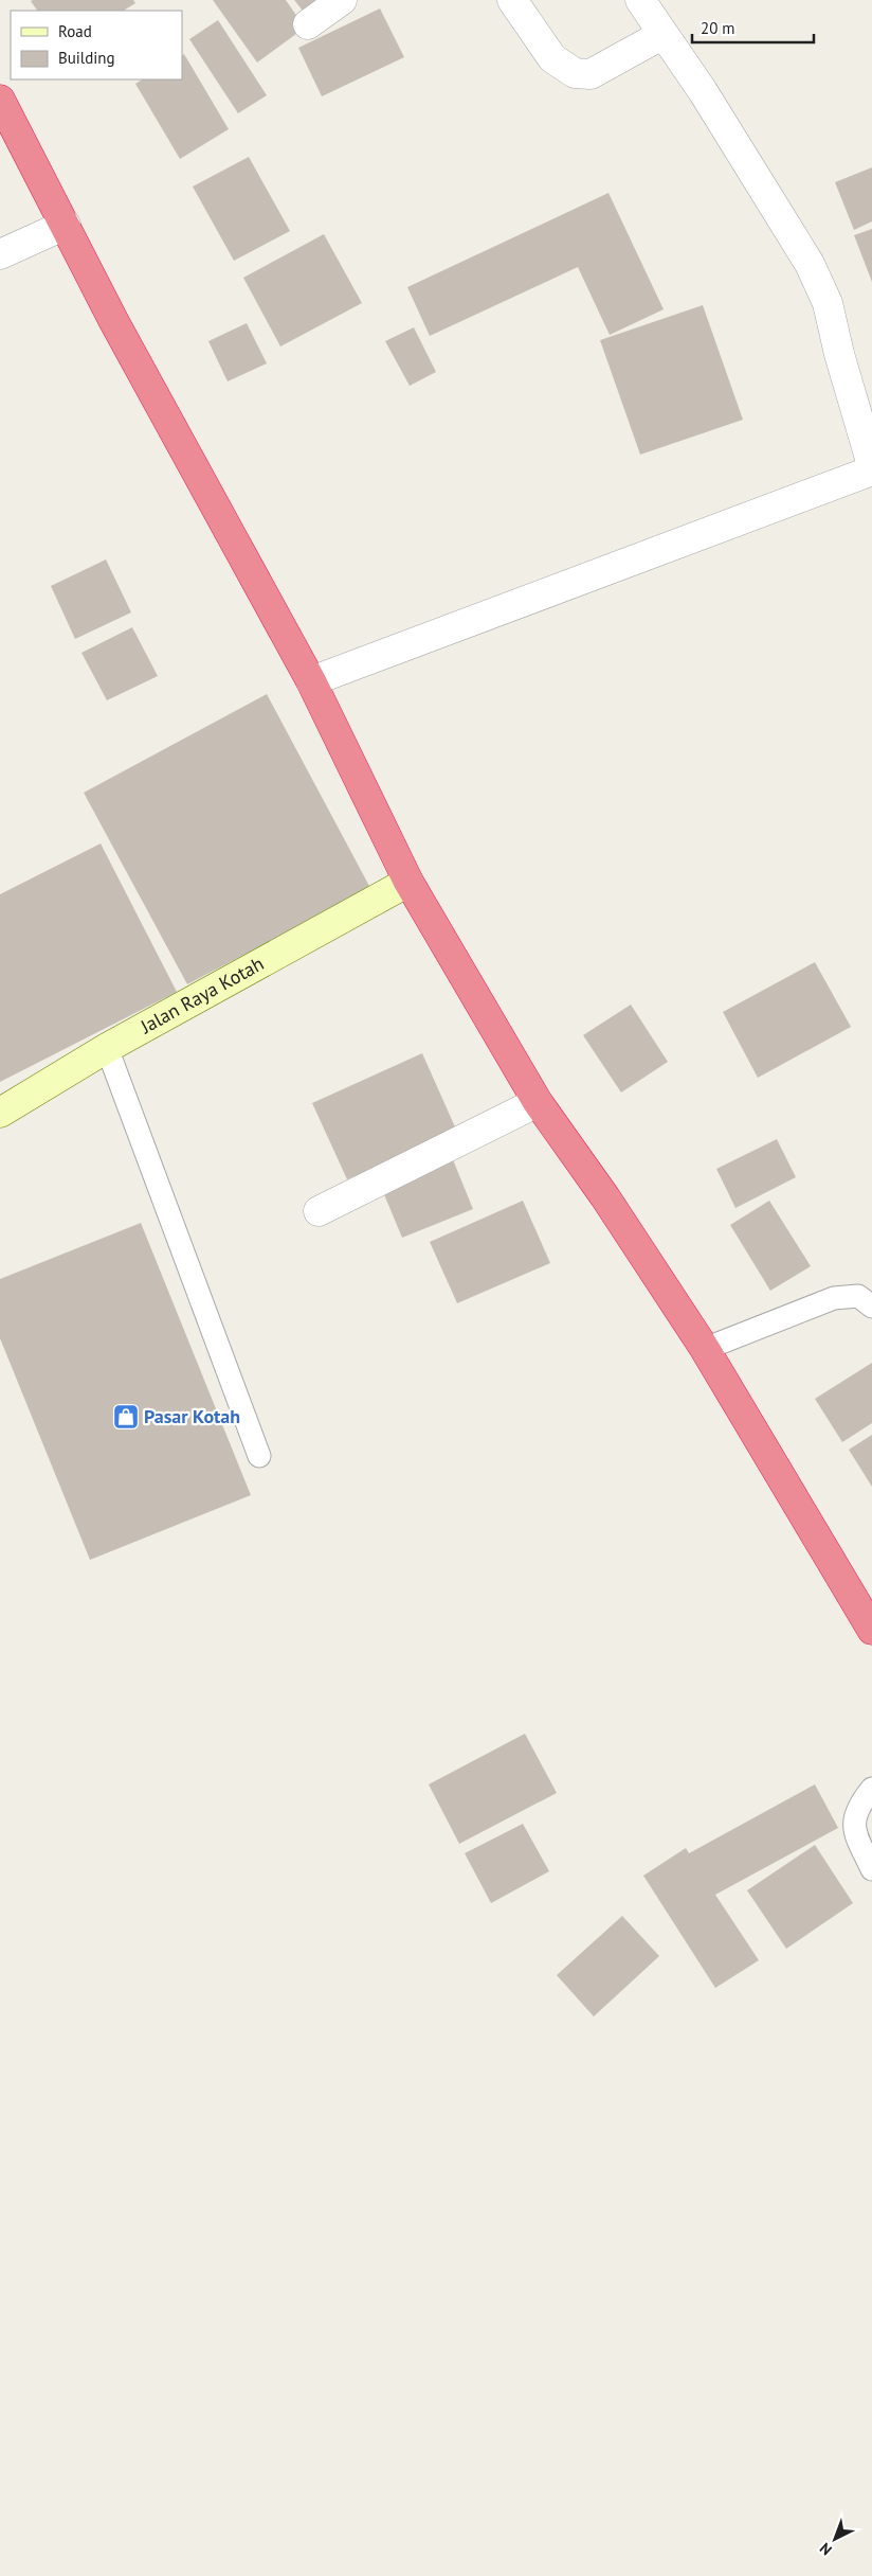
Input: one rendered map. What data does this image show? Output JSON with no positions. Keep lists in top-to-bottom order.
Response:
{
  "streets": {
    "street": ["Jalan Raya Kotah"]
  },
  "places": {
    "shop": ["Pasar Kotah"]
  },
  "legend": ["Road", "Building"],
  "scale_bar": "20 m",
  "north": "bottom left"
}
